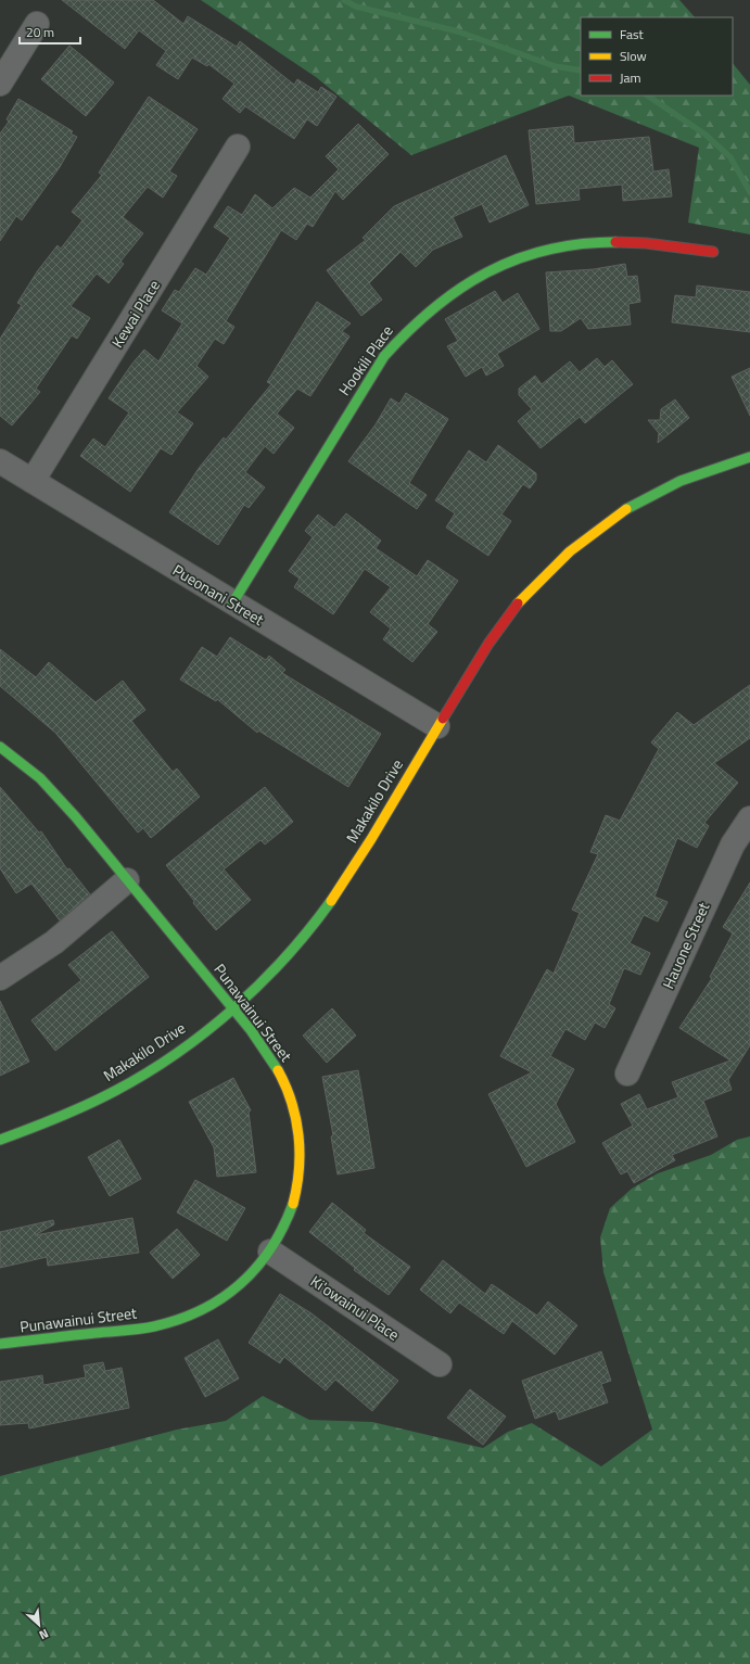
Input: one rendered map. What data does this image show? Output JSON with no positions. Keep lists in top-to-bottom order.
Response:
{
  "streets": {
    "street": [
      "Kewai Place",
      "Hookili Place",
      "Pueonani Street",
      "Makakilo Drive",
      "Hauone Street",
      "Punawainui Street",
      "Ki'owainui Place"
    ]
  },
  "crossings": [
    ["Kewai Place", "Pueonani Street"],
    ["Hookili Place", "Pueonani Street"],
    ["Pueonani Street", "Makakilo Drive"],
    ["Makakilo Drive", "Punawainui Street"],
    ["Punawainui Street", "Ki'owainui Place"]
  ],
  "legend": ["Fast", "Slow", "Jam"],
  "scale_bar": "20 m",
  "north": "bottom right"
}
